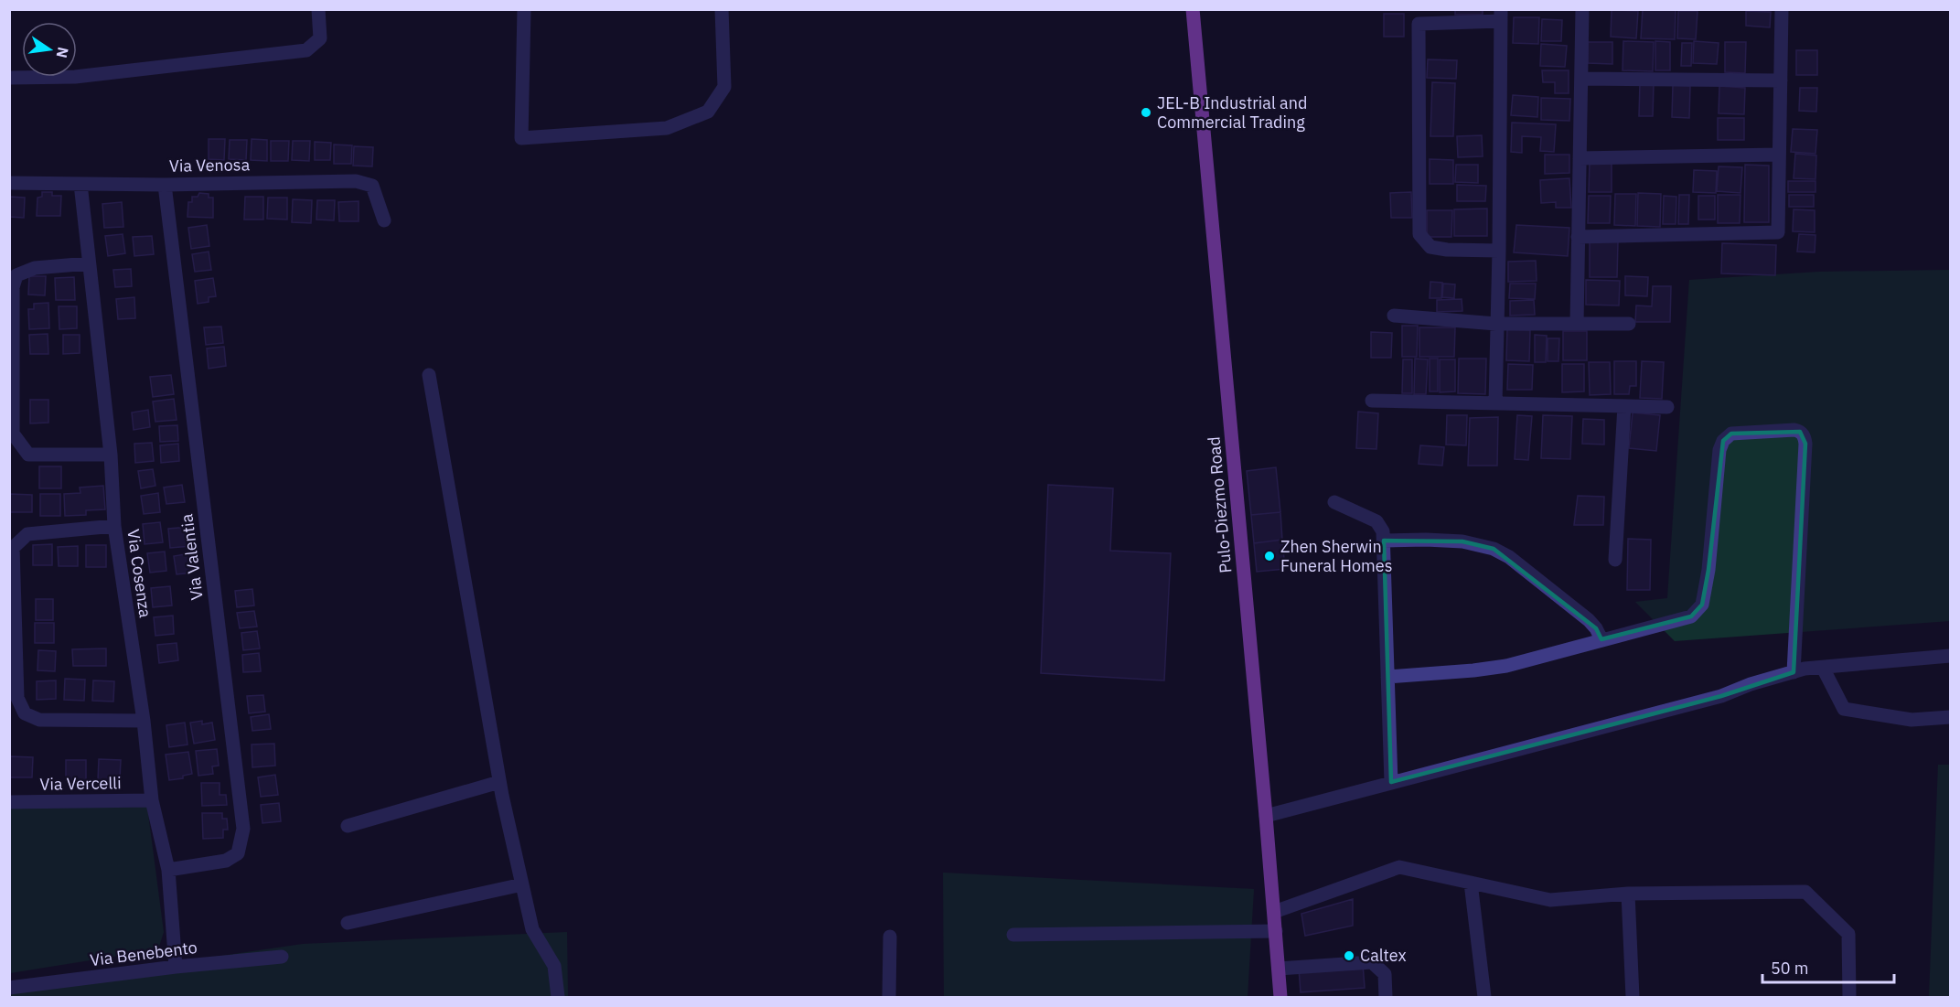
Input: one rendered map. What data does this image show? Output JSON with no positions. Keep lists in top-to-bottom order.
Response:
{
  "streets": {
    "main road": ["Pulo-Diezmo Road"],
    "street": [
      "Via Venosa",
      "Via Valentia",
      "Via Cosenza",
      "Via Vercelli",
      "Via Benebento"
    ]
  },
  "crossings": [
    ["Via Venosa", "Via Valentia"],
    ["Via Venosa", "Via Cosenza"],
    ["Via Valentia", "Via Cosenza"],
    ["Via Cosenza", "Via Vercelli"],
    ["Via Cosenza", "Via Benebento"]
  ],
  "places": ["JEL-B Industrial and Commercial Trading", "Zhen Sherwin Funeral Homes", "Caltex"],
  "scale_bar": "50 m",
  "north": "right"
}
